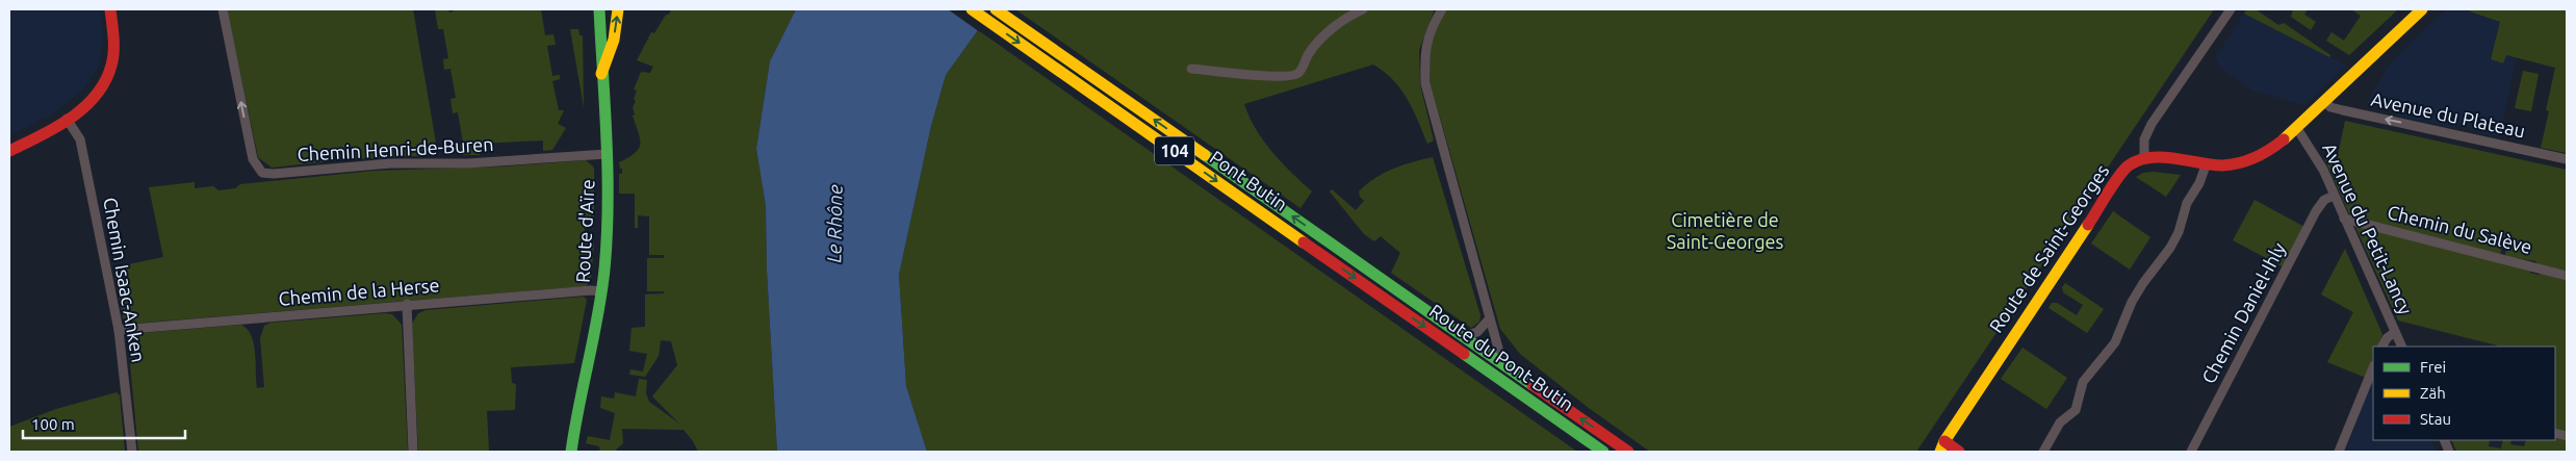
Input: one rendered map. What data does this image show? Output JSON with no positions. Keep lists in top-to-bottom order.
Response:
{
  "streets": {
    "main road": [
      "104",
      "Pont Butin",
      "Route d'Aïre",
      "Route de Saint-Georges",
      "Route du Pont-Butin"
    ],
    "street": [
      "Avenue du Plateau",
      "Chemin Henri-de-Buren",
      "Avenue du Petit-Lancy",
      "Chemin du Salève",
      "Chemin Isaac-Anken",
      "Chemin de la Herse",
      "Chemin Daniel-Ihly"
    ]
  },
  "crossings": [
    ["Chemin Henri-de-Buren", "Route d'Aïre"],
    ["Pont Butin", "Route du Pont-Butin"],
    ["Avenue du Petit-Lancy", "Chemin du Salève"],
    ["Avenue du Petit-Lancy", "Chemin Daniel-Ihly"],
    ["Route d'Aïre", "Chemin de la Herse"],
    ["Chemin Isaac-Anken", "Chemin de la Herse"]
  ],
  "one_way": ["Avenue du Plateau"],
  "water": ["Le Rhône"],
  "parks": ["Cimetière de Saint-Georges"],
  "legend": ["Frei", "Zäh", "Stau"],
  "scale_bar": "100 m"
}
